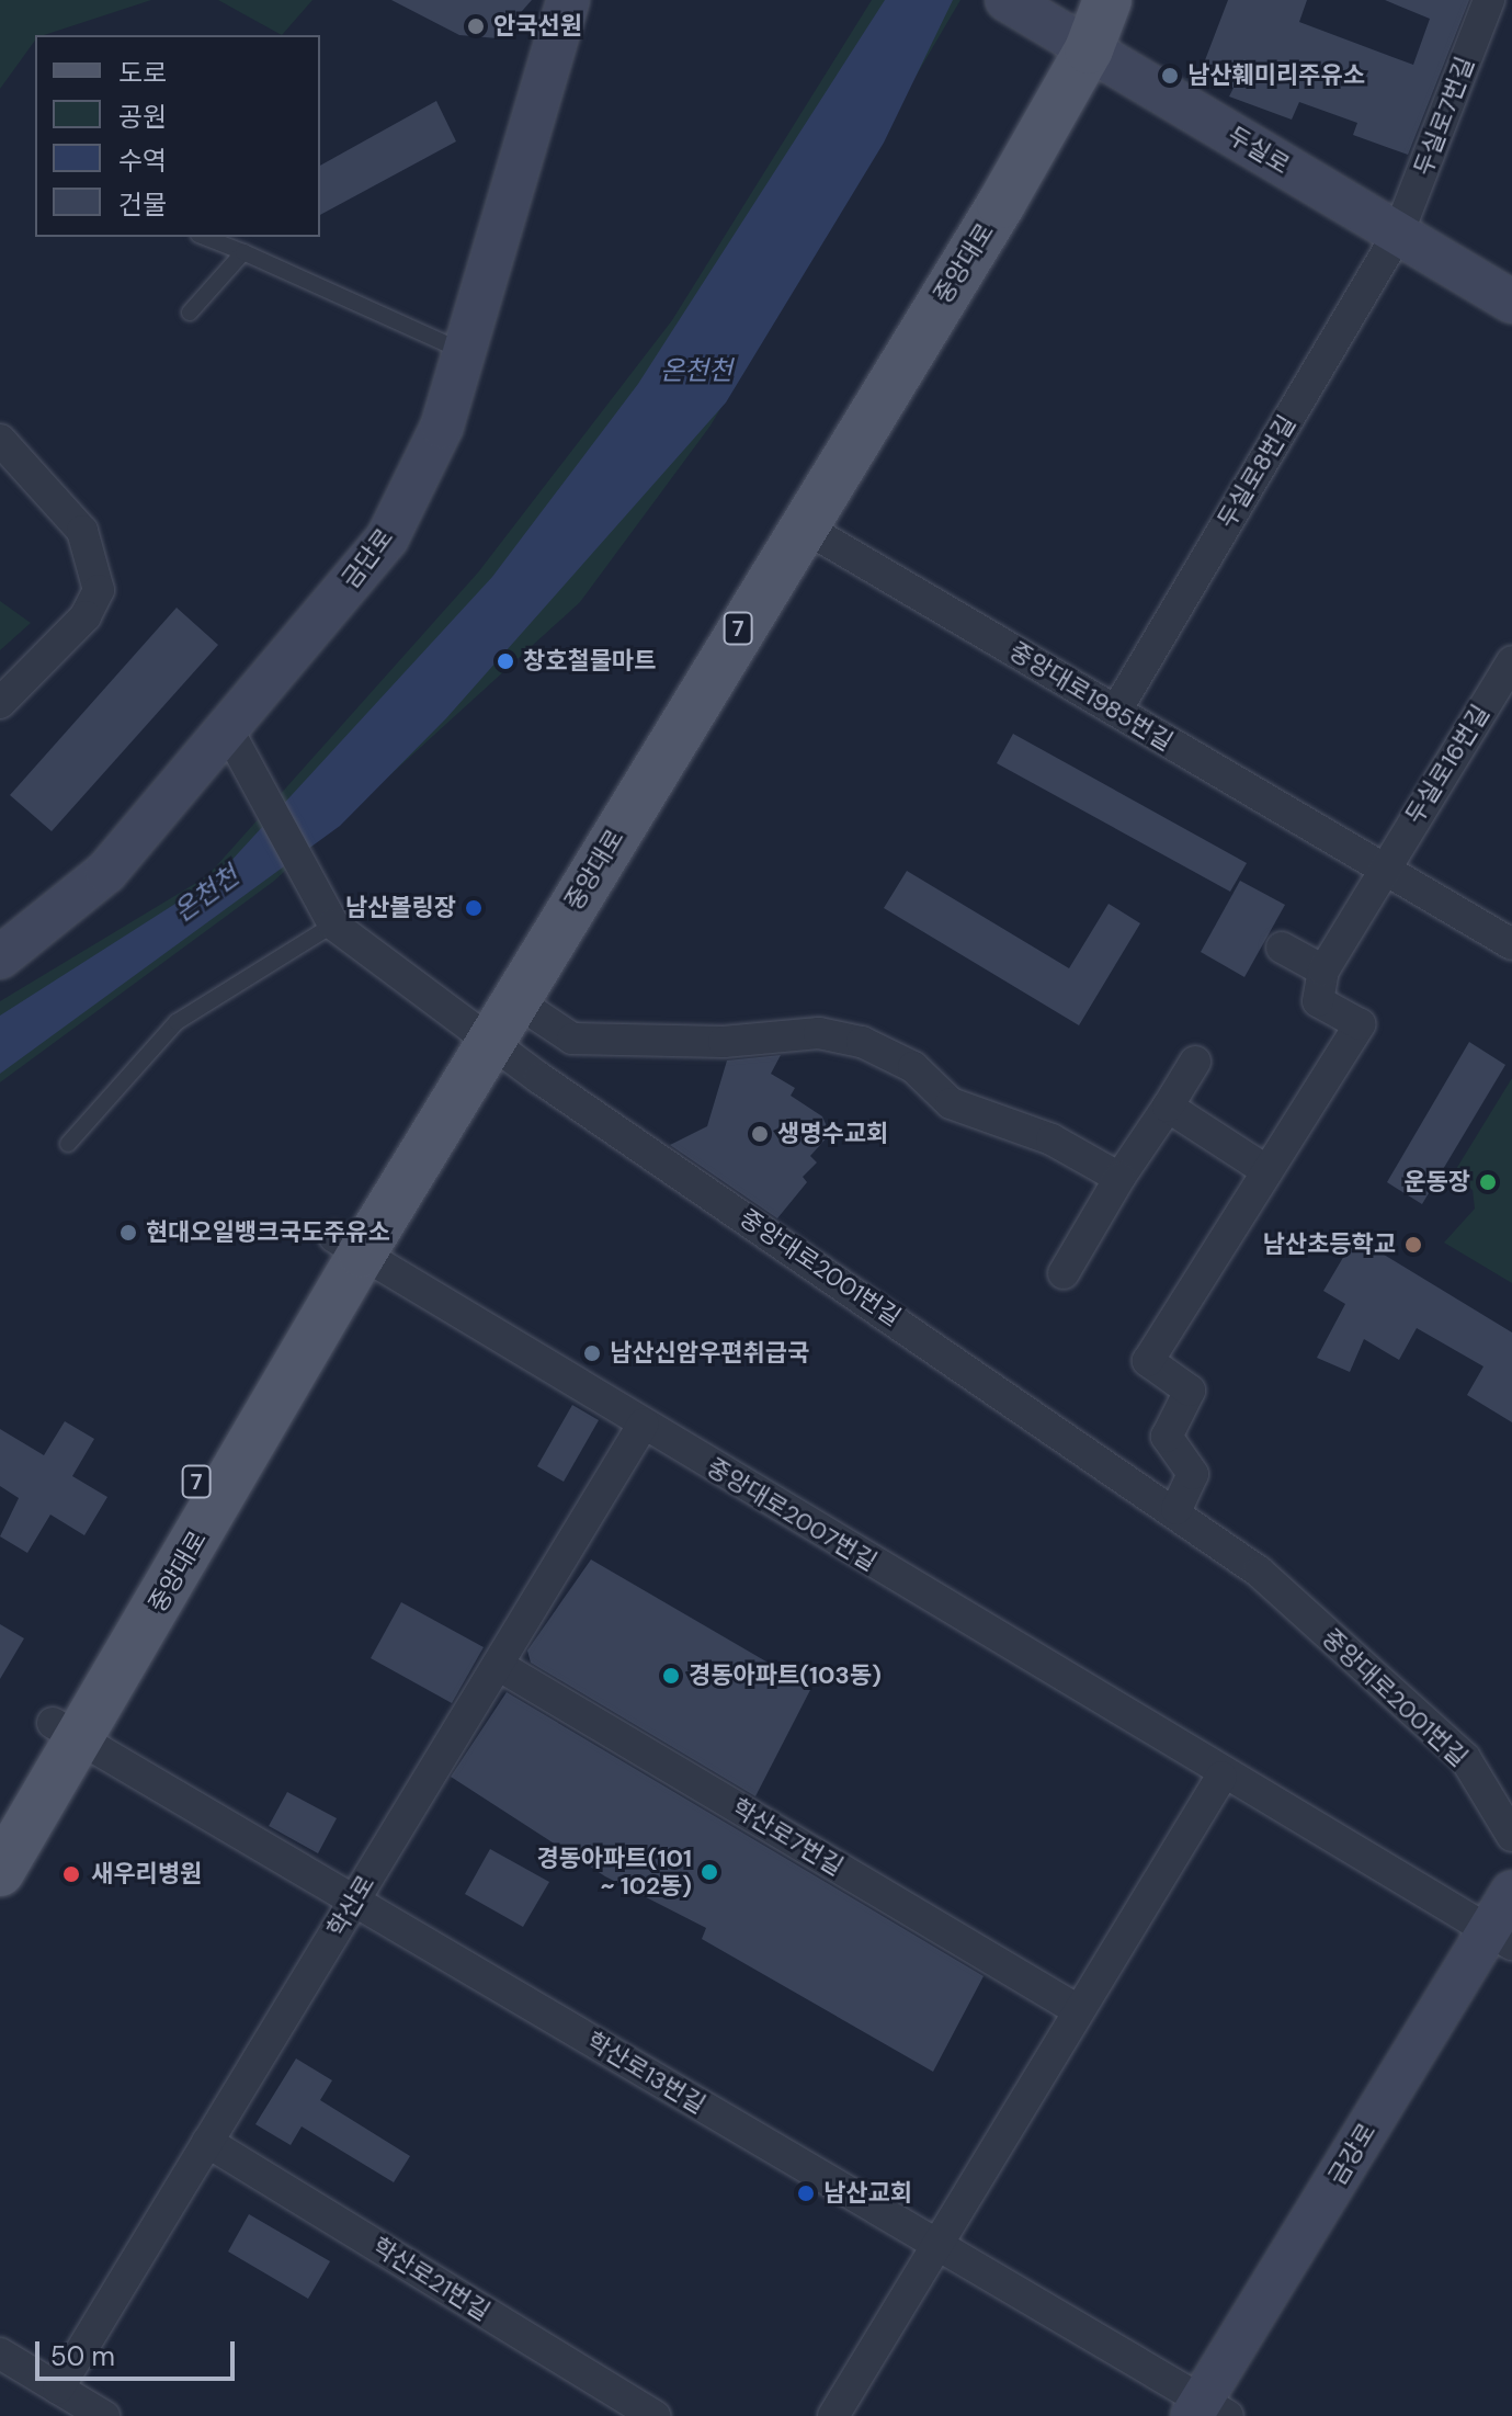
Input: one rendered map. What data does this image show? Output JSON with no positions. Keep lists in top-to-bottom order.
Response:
{
  "streets": {
    "main road": ["중앙대로", "7"],
    "street": [
      "두실로7번길",
      "두실로",
      "두실로8번길",
      "금단로",
      "중앙대로1985번길",
      "두실로16번길",
      "중앙대로2001번길",
      "중앙대로2007번길",
      "학산로7번길",
      "학산로",
      "학산로13번길",
      "금강로",
      "학산로21번길"
    ]
  },
  "crossings": [
    ["두실로7번길", "두실로"],
    ["두실로7번길", "두실로8번길"],
    ["두실로", "중앙대로"],
    ["두실로", "두실로8번길"],
    ["중앙대로", "중앙대로1985번길"],
    ["중앙대로", "중앙대로2001번길"],
    ["중앙대로", "중앙대로2007번길"],
    ["두실로8번길", "중앙대로1985번길"],
    ["중앙대로1985번길", "두실로16번길"],
    ["중앙대로2007번길", "학산로"],
    ["중앙대로2007번길", "금강로"],
    ["학산로7번길", "학산로"],
    ["학산로", "학산로13번길"],
    ["학산로", "학산로21번길"],
    ["학산로13번길", "금강로"]
  ],
  "water": ["온천천"],
  "places": [
    "안국선원",
    "남산훼미리주유소",
    "창호철물마트",
    "남산볼링장",
    "생명수교회",
    "운동장",
    "현대오일뱅크국도주유소",
    "남산초등학교",
    "남산신암우편취급국",
    "경동아파트(103동)",
    "경동아파트(101 ~ 102동)",
    "새우리병원",
    "남산교회"
  ],
  "legend": [
    "도로",
    "공원",
    "수역",
    "건물"
  ],
  "scale_bar": "50 m"
}
